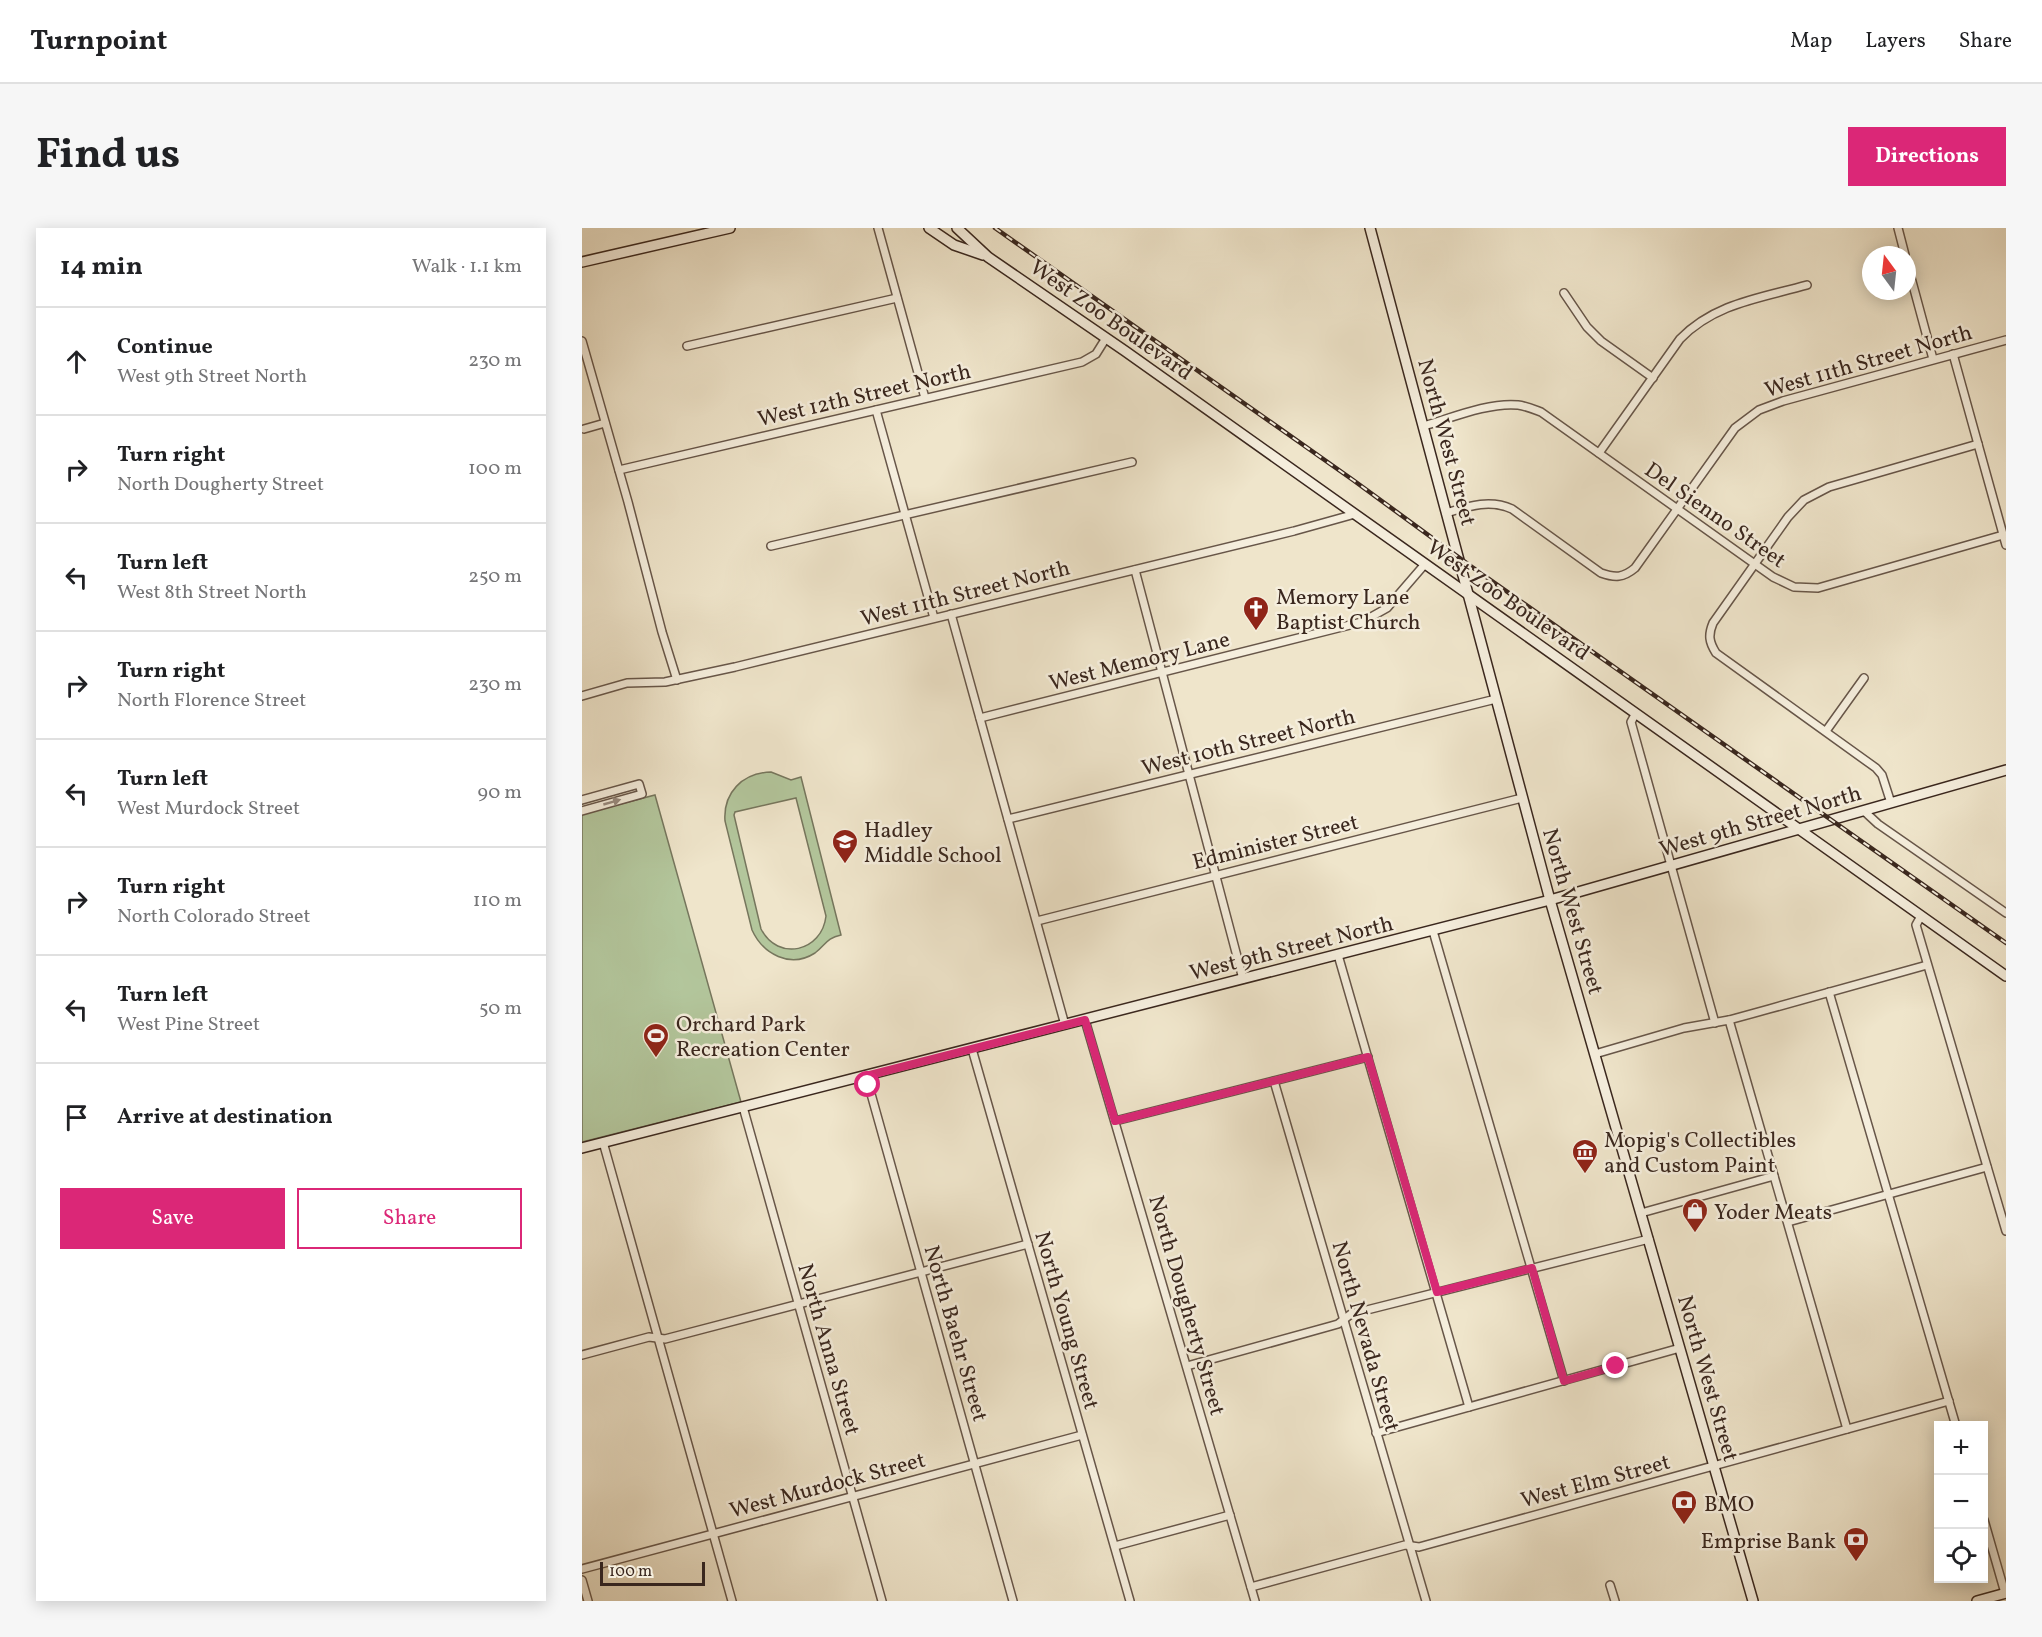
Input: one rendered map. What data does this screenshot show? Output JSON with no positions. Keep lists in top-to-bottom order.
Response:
{
  "streets": {
    "main road": ["West Zoo Boulevard", "North West Street", "West 9th Street North"],
    "street": [
      "West 11th Street North",
      "West 12th Street North",
      "Del Sienno Street",
      "West Memory Lane",
      "West 10th Street North",
      "Edminister Street",
      "North Dougherty Street",
      "North Young Street",
      "North Baehr Street",
      "North Nevada Street",
      "North Anna Street",
      "West Elm Street",
      "West Murdock Street"
    ]
  },
  "crossings": [
    ["West Zoo Boulevard", "West 11th Street North"],
    ["West Zoo Boulevard", "West 12th Street North"],
    ["West Zoo Boulevard", "North West Street"],
    ["West Zoo Boulevard", "West Memory Lane"],
    ["West Zoo Boulevard", "West 9th Street North"],
    ["West 11th Street North", "North West Street"],
    ["West 11th Street North", "Del Sienno Street"],
    ["North West Street", "Del Sienno Street"],
    ["North West Street", "West 10th Street North"],
    ["North West Street", "West 9th Street North"],
    ["North West Street", "Edminister Street"],
    ["North West Street", "West Elm Street"],
    ["West 9th Street North", "North Dougherty Street"],
    ["West 9th Street North", "North Young Street"],
    ["West 9th Street North", "North Baehr Street"],
    ["West 9th Street North", "North Anna Street"],
    ["North Dougherty Street", "West Elm Street"],
    ["North Young Street", "West Murdock Street"],
    ["North Baehr Street", "West Murdock Street"],
    ["North Nevada Street", "West Elm Street"],
    ["North Anna Street", "West Murdock Street"]
  ],
  "places": {
    "church": ["Memory Lane Baptist Church"],
    "school or university": ["Hadley Middle School"],
    "sports": ["Orchard Park Recreation Center"],
    "museum": ["Mopig's Collectibles and Custom Paint"],
    "shop": ["Yoder Meats"],
    "bank": ["BMO", "Emprise Bank"]
  },
  "scale_bar": "100 m",
  "north": "top",
  "page": {
    "header": "Turnpoint",
    "nav": ["Map", "Layers", "Share"],
    "title": "Find us",
    "buttons": [
      "Directions",
      ["Save", "Share"]
    ],
    "heading": ["14 min", "Walk · 1.1 km"],
    "list": [
      ["Continue", "West 9th Street North", "230 m"],
      ["Turn right", "North Dougherty Street", "100 m"],
      ["Turn left", "West 8th Street North", "250 m"],
      ["Turn right", "North Florence Street", "230 m"],
      ["Turn left", "West Murdock Street", "90 m"],
      ["Turn right", "North Colorado Street", "110 m"],
      ["Turn left", "West Pine Street", "50 m"],
      "Arrive at destination"
    ],
    "map_buttons": ["+", "−"],
    "scale": "100 m"
  }
}
